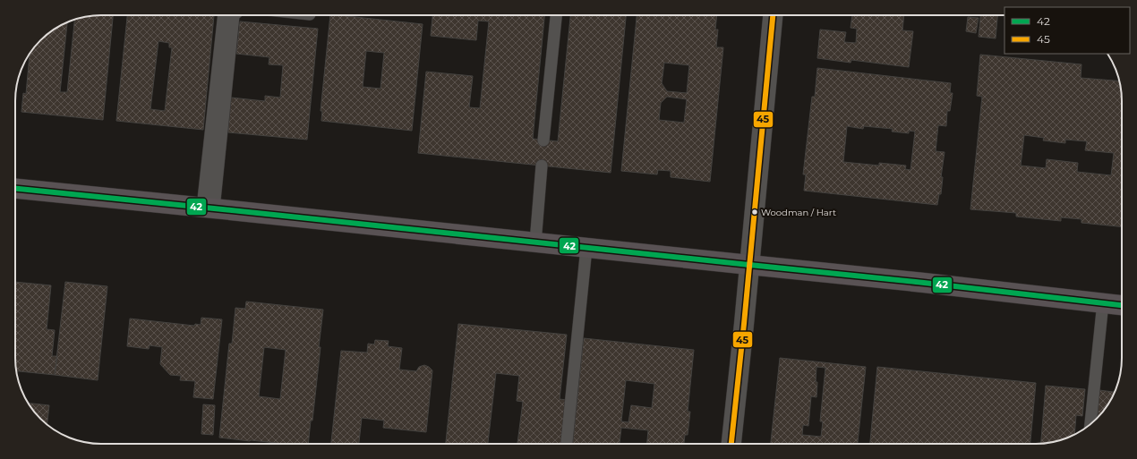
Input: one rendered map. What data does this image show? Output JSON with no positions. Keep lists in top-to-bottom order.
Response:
{
  "places": ["Woodman / Hart"],
  "lines": ["transit line 45", "transit line 42"],
  "legend": ["42", "45"]
}
